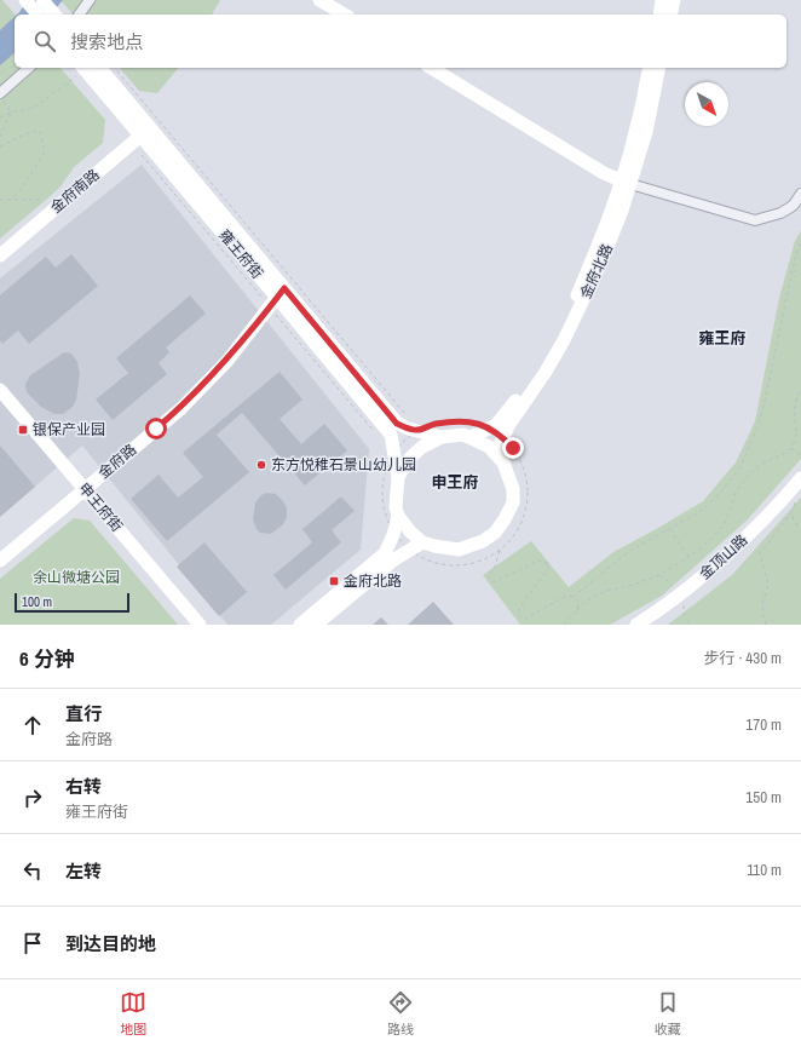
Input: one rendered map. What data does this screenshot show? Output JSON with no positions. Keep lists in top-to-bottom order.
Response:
{
  "streets": {
    "main road": [
      "金府南路",
      "雍王府街",
      "金府北路",
      "金府路",
      "申王府街",
      "金顶山路"
    ]
  },
  "crossings": [
    ["金府南路", "雍王府街"],
    ["雍王府街", "金府北路"],
    ["雍王府街", "金府路"],
    ["金府路", "申王府街"]
  ],
  "districts": ["雍王府", "申王府"],
  "parks": ["余山微塘公园"],
  "places": {
    "transit": ["银保产业园", "金府北路"],
    "other": ["东方悦稚石景山幼儿园"]
  },
  "scale_bar": "100 m",
  "north": "bottom right",
  "page": {
    "search": "搜索地点",
    "scale": "100 m",
    "heading": ["6 分钟", "步行 · 430 m"],
    "list": [
      ["直行", "金府路", "170 m"],
      ["右转", "雍王府街", "150 m"],
      ["左转", "110 m"],
      "到达目的地"
    ],
    "nav": ["地图", "路线", "收藏"]
  }
}
